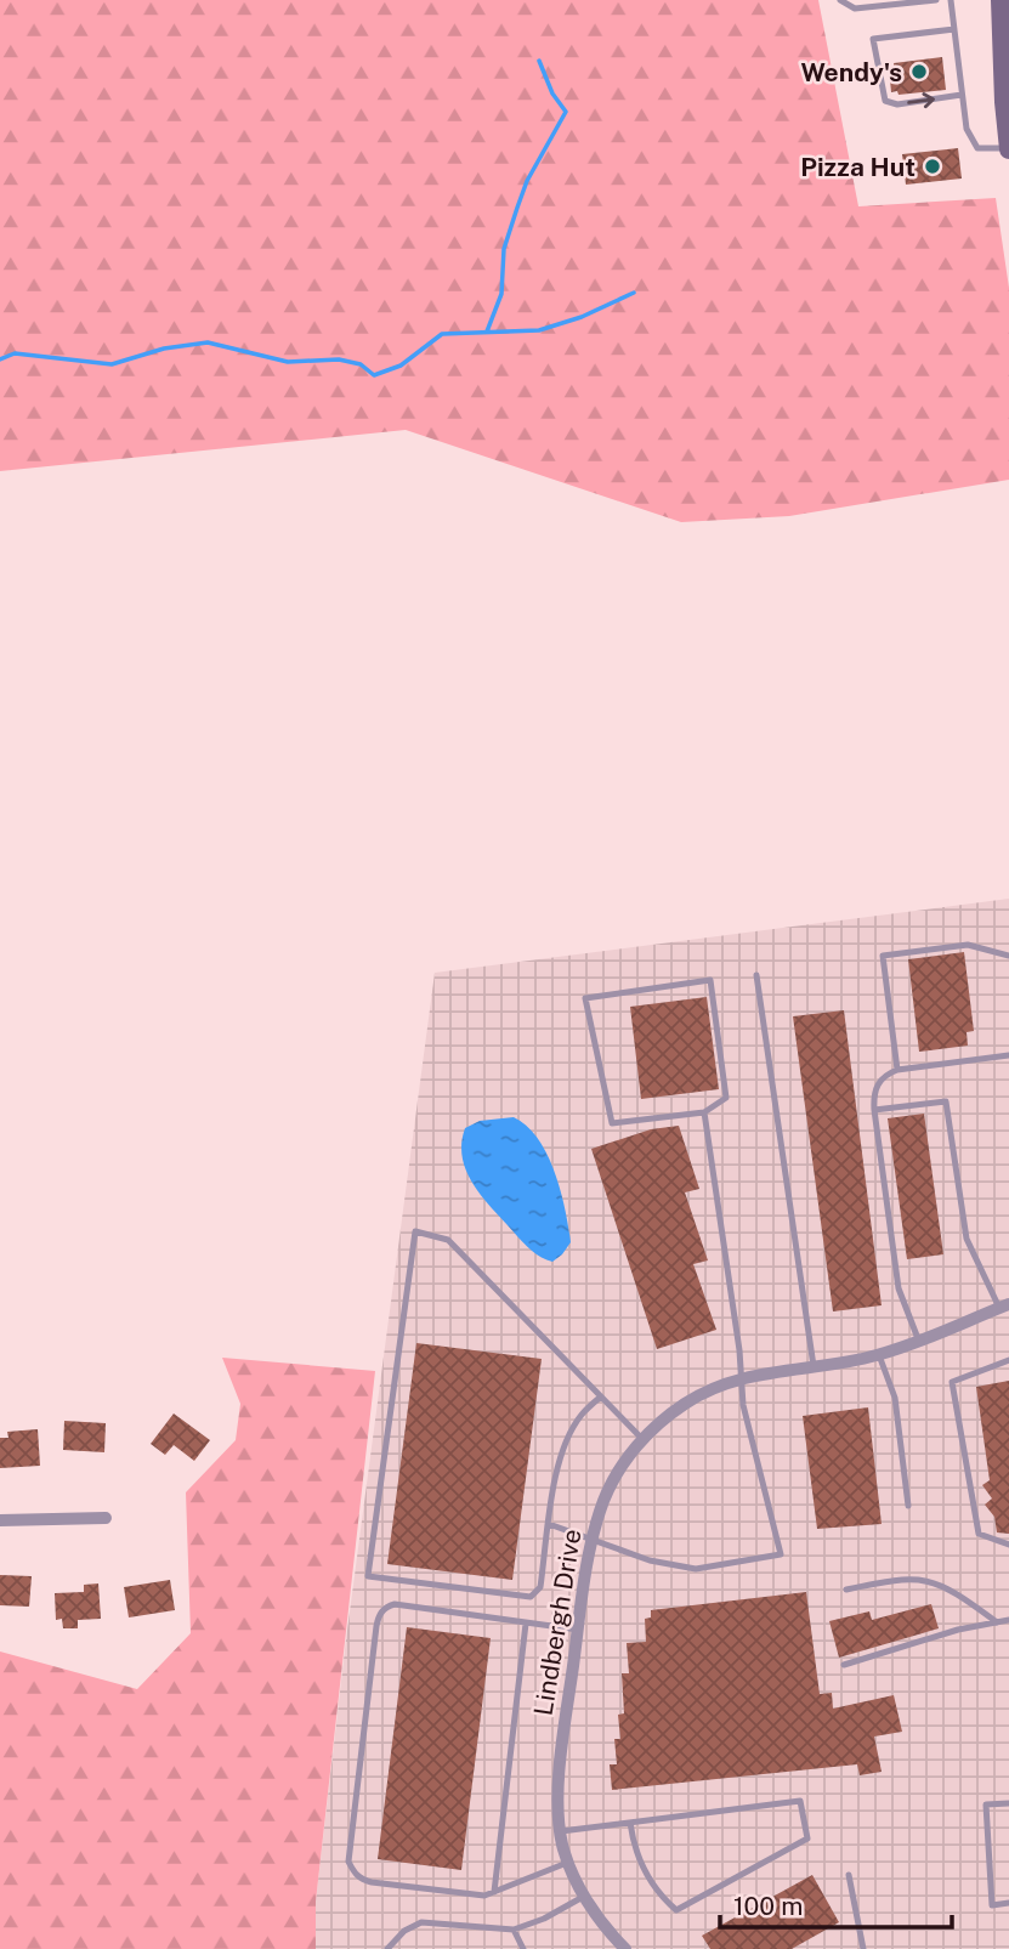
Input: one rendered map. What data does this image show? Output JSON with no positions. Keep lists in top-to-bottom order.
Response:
{
  "streets": {
    "street": ["Lindbergh Drive"]
  },
  "places": ["Wendy's", "Pizza Hut"],
  "scale_bar": "100 m"
}
